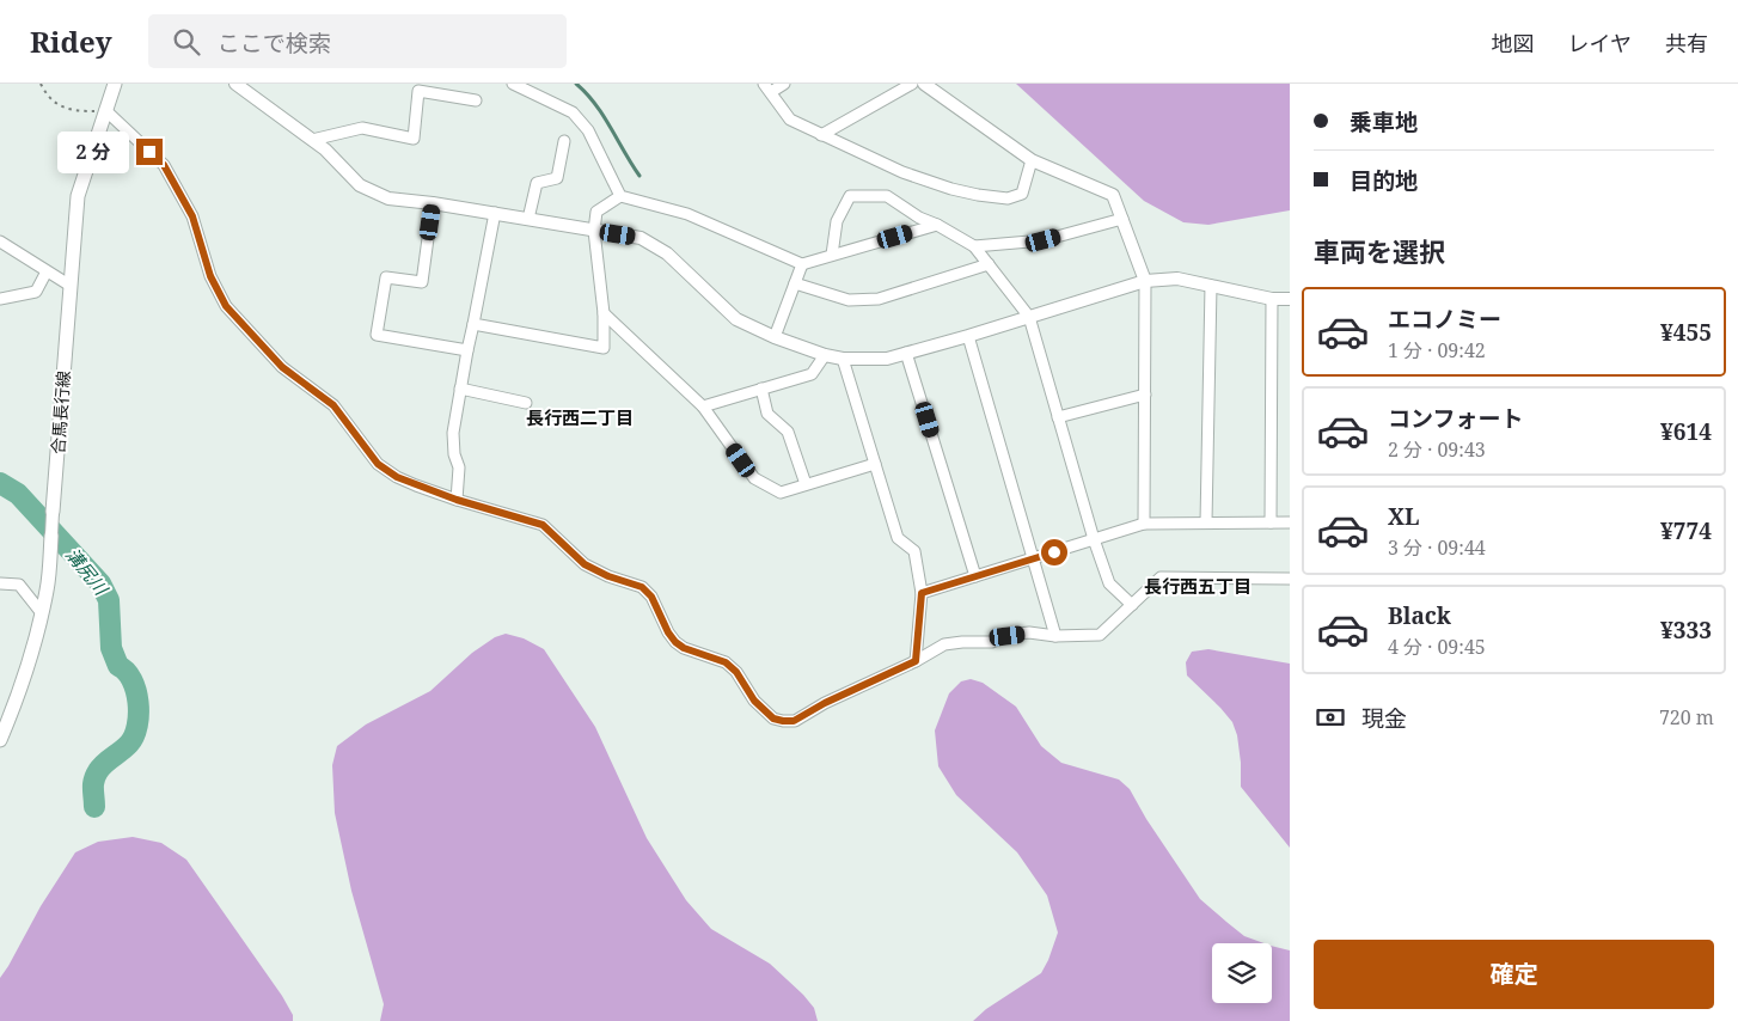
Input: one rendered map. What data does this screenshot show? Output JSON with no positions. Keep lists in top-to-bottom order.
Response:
{
  "streets": {
    "main road": ["合馬長行線"]
  },
  "districts": ["長行西二丁目", "長行西五丁目"],
  "water": ["溝尻川"],
  "page": {
    "header": "Ridey",
    "search": "ここで検索",
    "nav": ["地図", "レイヤ", "共有"],
    "banner": ["乗車地", "目的地"],
    "bubble": "2 分",
    "heading": "車両を選択",
    "list": [
      {
        "name": "エコノミー",
        "note": "1 分 · 09:42",
        "value": "¥455"
      },
      {
        "name": "コンフォート",
        "note": "2 分 · 09:43",
        "value": "¥614"
      },
      {
        "name": "XL",
        "note": "3 分 · 09:44",
        "value": "¥774"
      },
      {
        "name": "Black",
        "note": "4 分 · 09:45",
        "value": "¥333"
      }
    ],
    "pay": ["現金", "720 m"],
    "buttons": "確定"
  }
}
